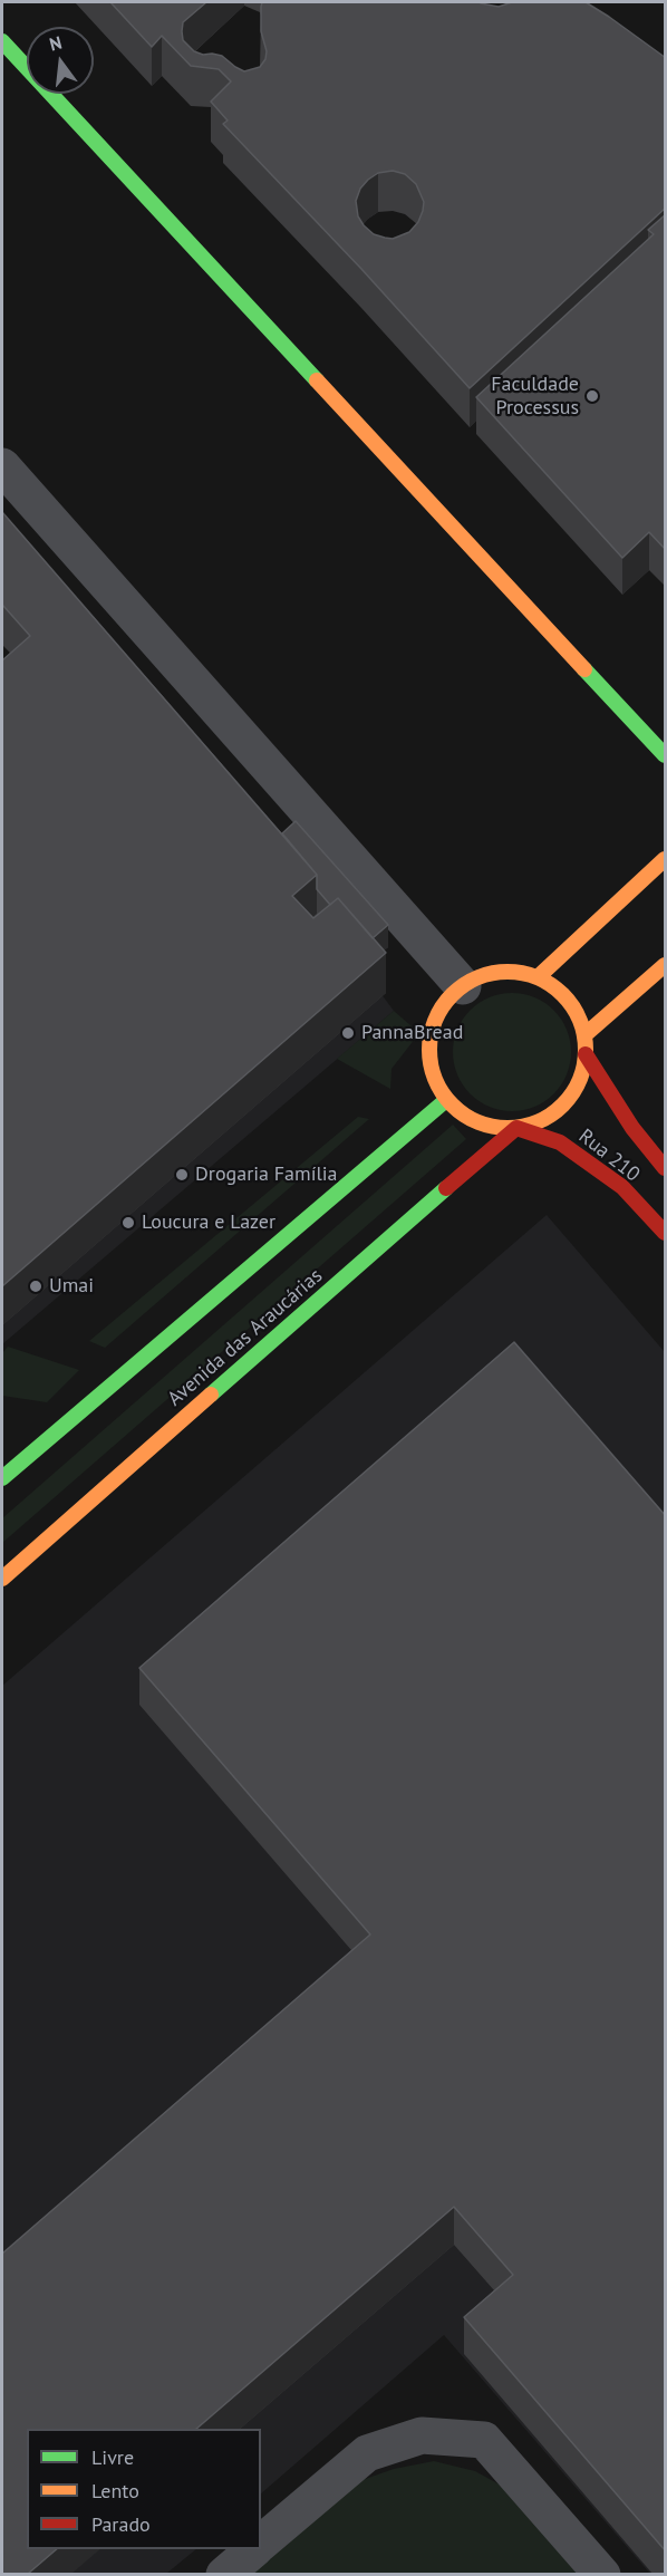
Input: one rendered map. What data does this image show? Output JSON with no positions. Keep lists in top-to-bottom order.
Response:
{
  "streets": {
    "main road": ["Rua 210", "Avenida das Araucárias"]
  },
  "crossings": [
    ["Rua 210", "Avenida das Araucárias"]
  ],
  "places": [
    "Faculdade Processus",
    "PannaBread",
    "Drogaria Família",
    "Loucura e Lazer",
    "Umai"
  ],
  "legend": ["Livre", "Lento", "Parado"],
  "north": "top"
}
